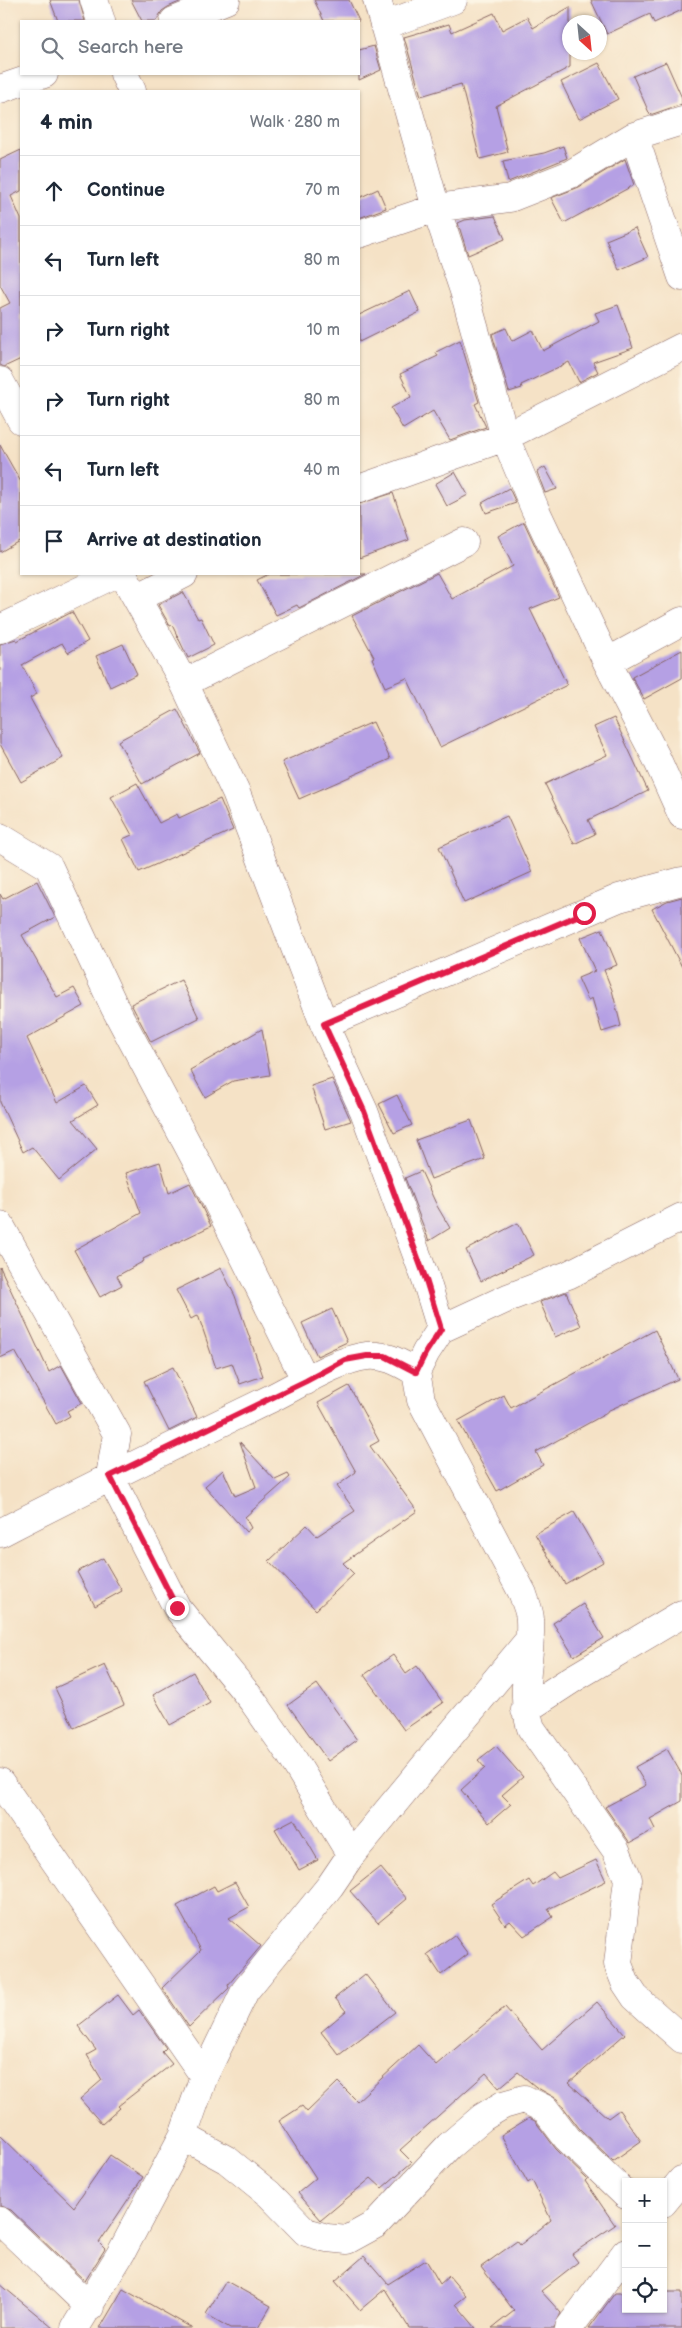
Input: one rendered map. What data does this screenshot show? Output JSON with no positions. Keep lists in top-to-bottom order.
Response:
{
  "north": "bottom right",
  "page": {
    "search": "Search here",
    "heading": ["4 min", "Walk · 280 m"],
    "list": [
      ["Continue", "70 m"],
      ["Turn left", "80 m"],
      ["Turn right", "10 m"],
      ["Turn right", "80 m"],
      ["Turn left", "40 m"],
      "Arrive at destination"
    ],
    "map_buttons": ["+", "−"]
  }
}
